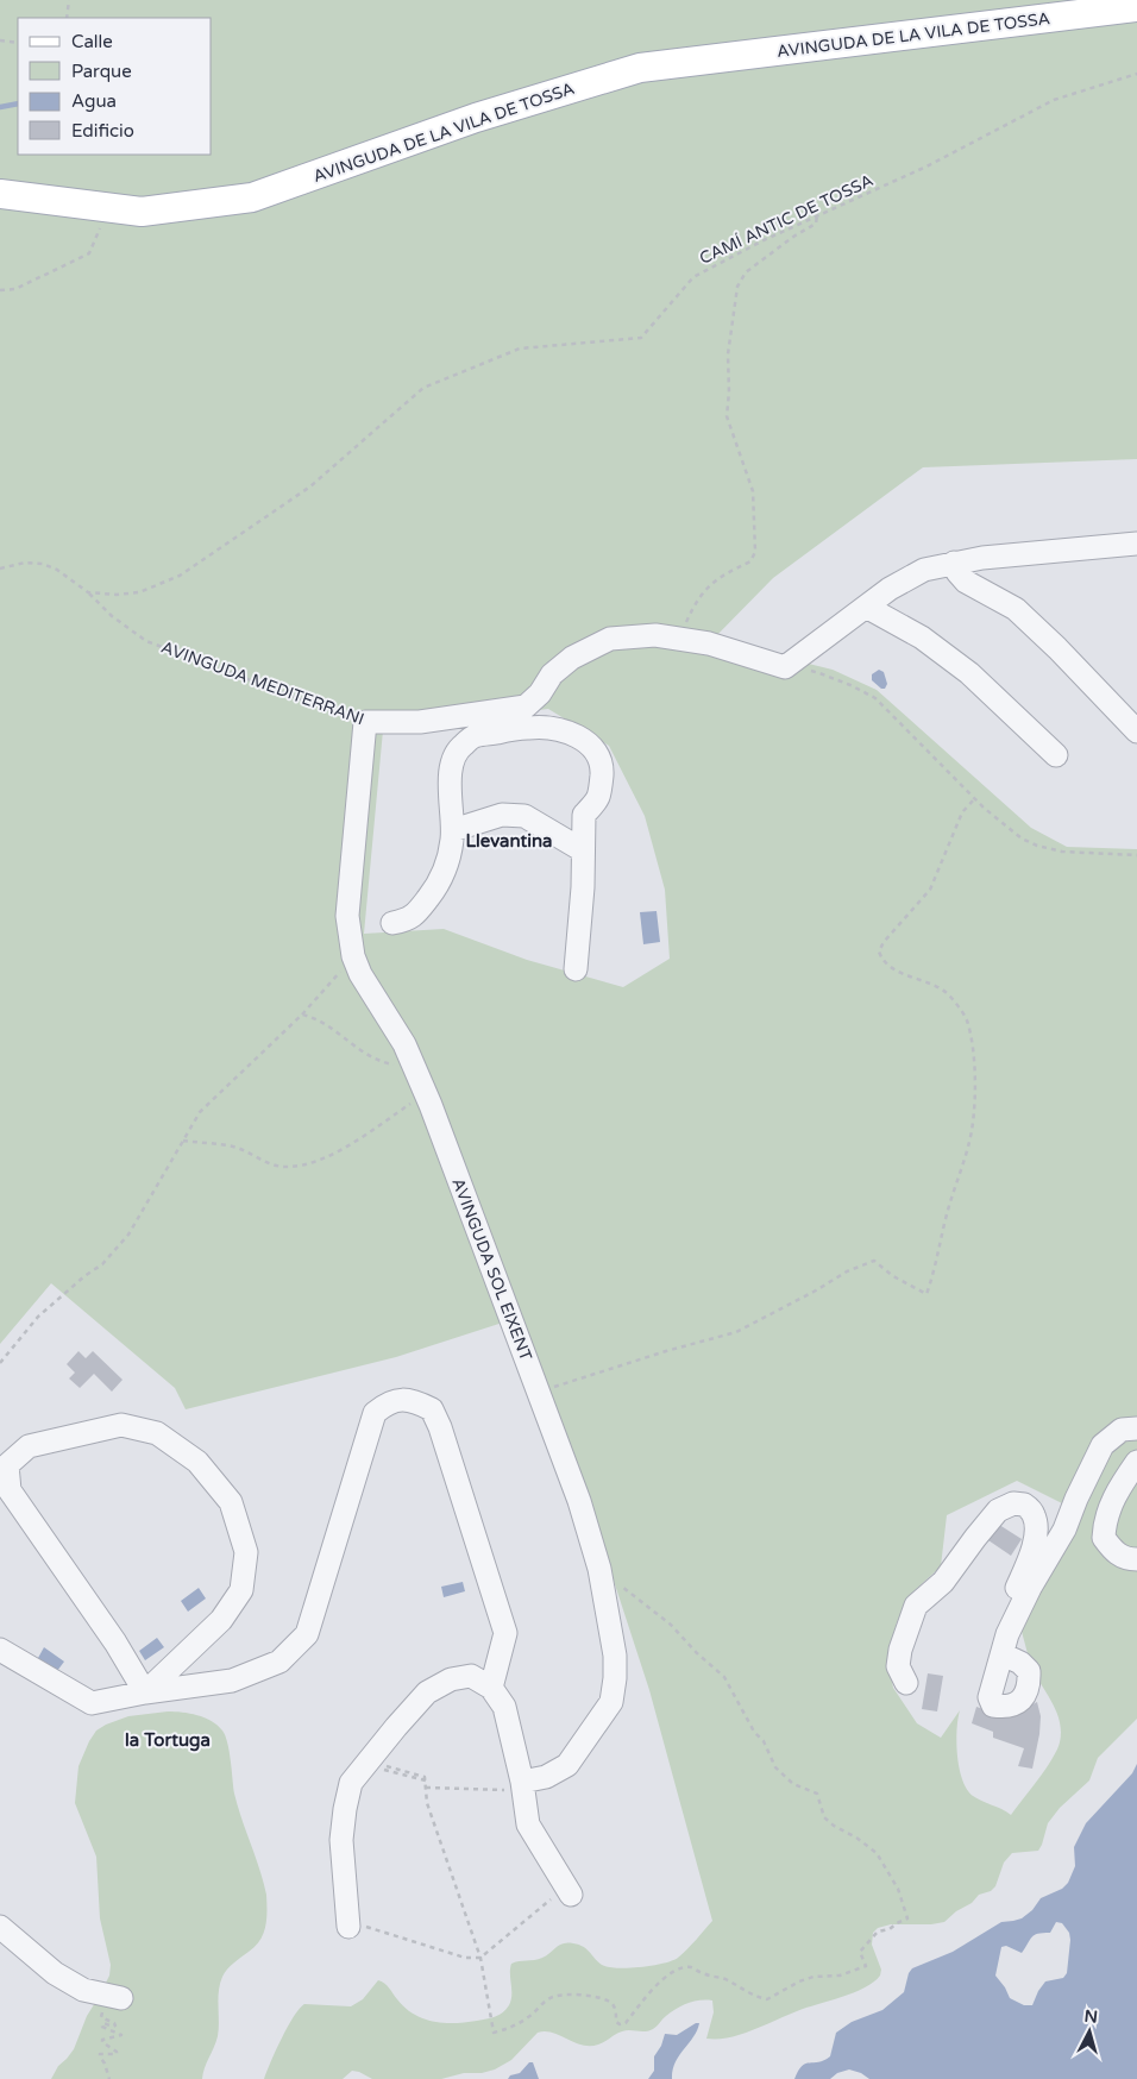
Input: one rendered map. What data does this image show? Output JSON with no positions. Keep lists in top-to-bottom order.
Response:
{
  "streets": {
    "main road": ["AVINGUDA DE LA VILA DE TOSSA"],
    "street": ["AVINGUDA MEDITERRANI", "AVINGUDA SOL EIXENT"],
    "path": ["CAMÍ ANTIC DE TOSSA"]
  },
  "crossings": [
    ["CAMÍ ANTIC DE TOSSA", "AVINGUDA MEDITERRANI"],
    ["AVINGUDA MEDITERRANI", "AVINGUDA SOL EIXENT"]
  ],
  "districts": ["Llevantina", "la Tortuga"],
  "legend": [
    "Calle",
    "Parque",
    "Agua",
    "Edificio"
  ],
  "north": "top"
}
